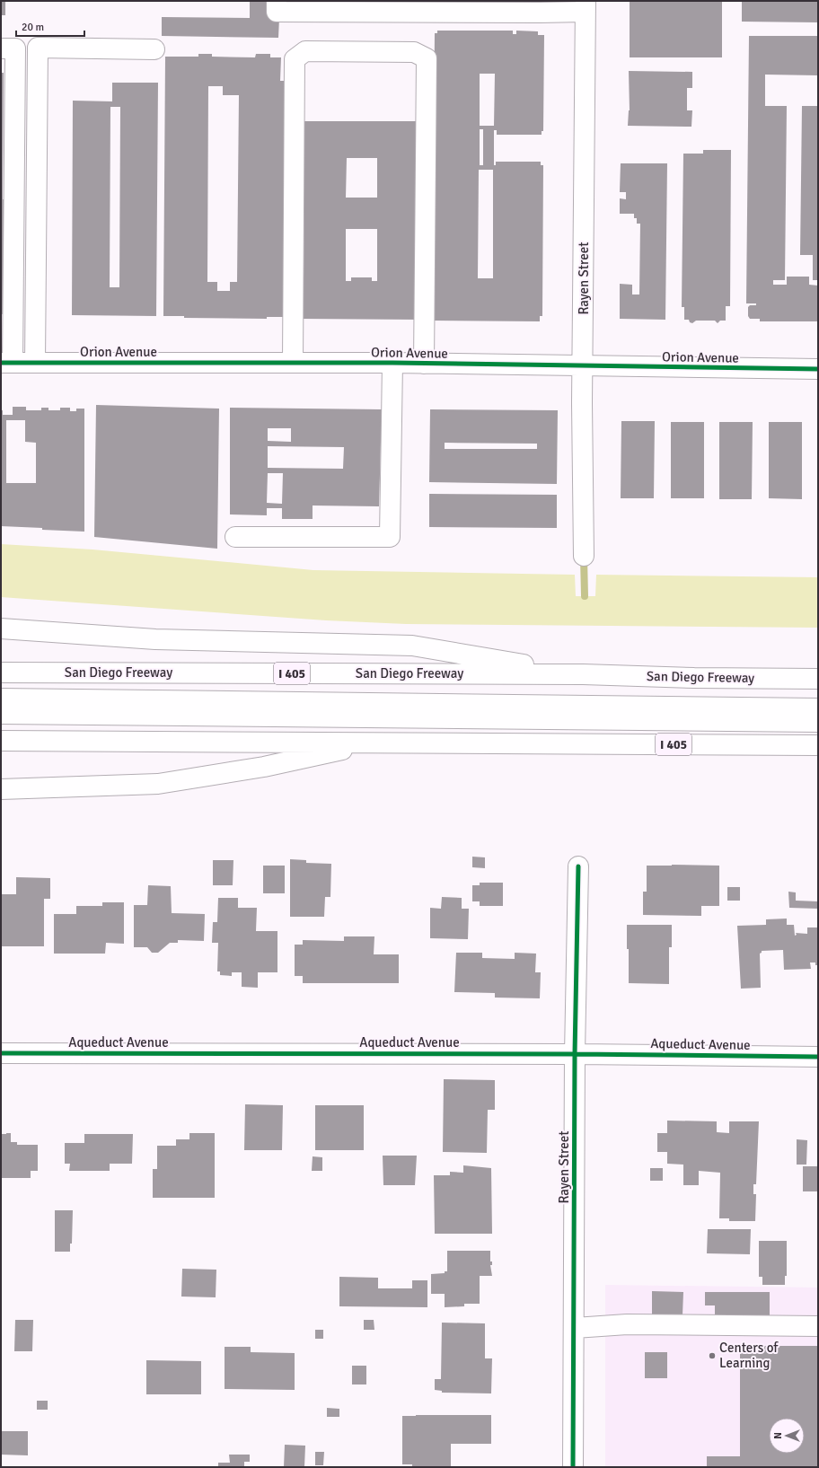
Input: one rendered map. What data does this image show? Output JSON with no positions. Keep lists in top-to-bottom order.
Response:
{
  "streets": {
    "main road": [
      "Rayen Street",
      "Orion Avenue",
      "San Diego Freeway",
      "I 405",
      "Aqueduct Avenue"
    ]
  },
  "crossings": [
    ["Rayen Street", "Orion Avenue"],
    ["Rayen Street", "Aqueduct Avenue"]
  ],
  "places": ["Centers of Learning"],
  "scale_bar": "20 m",
  "north": "left"
}
